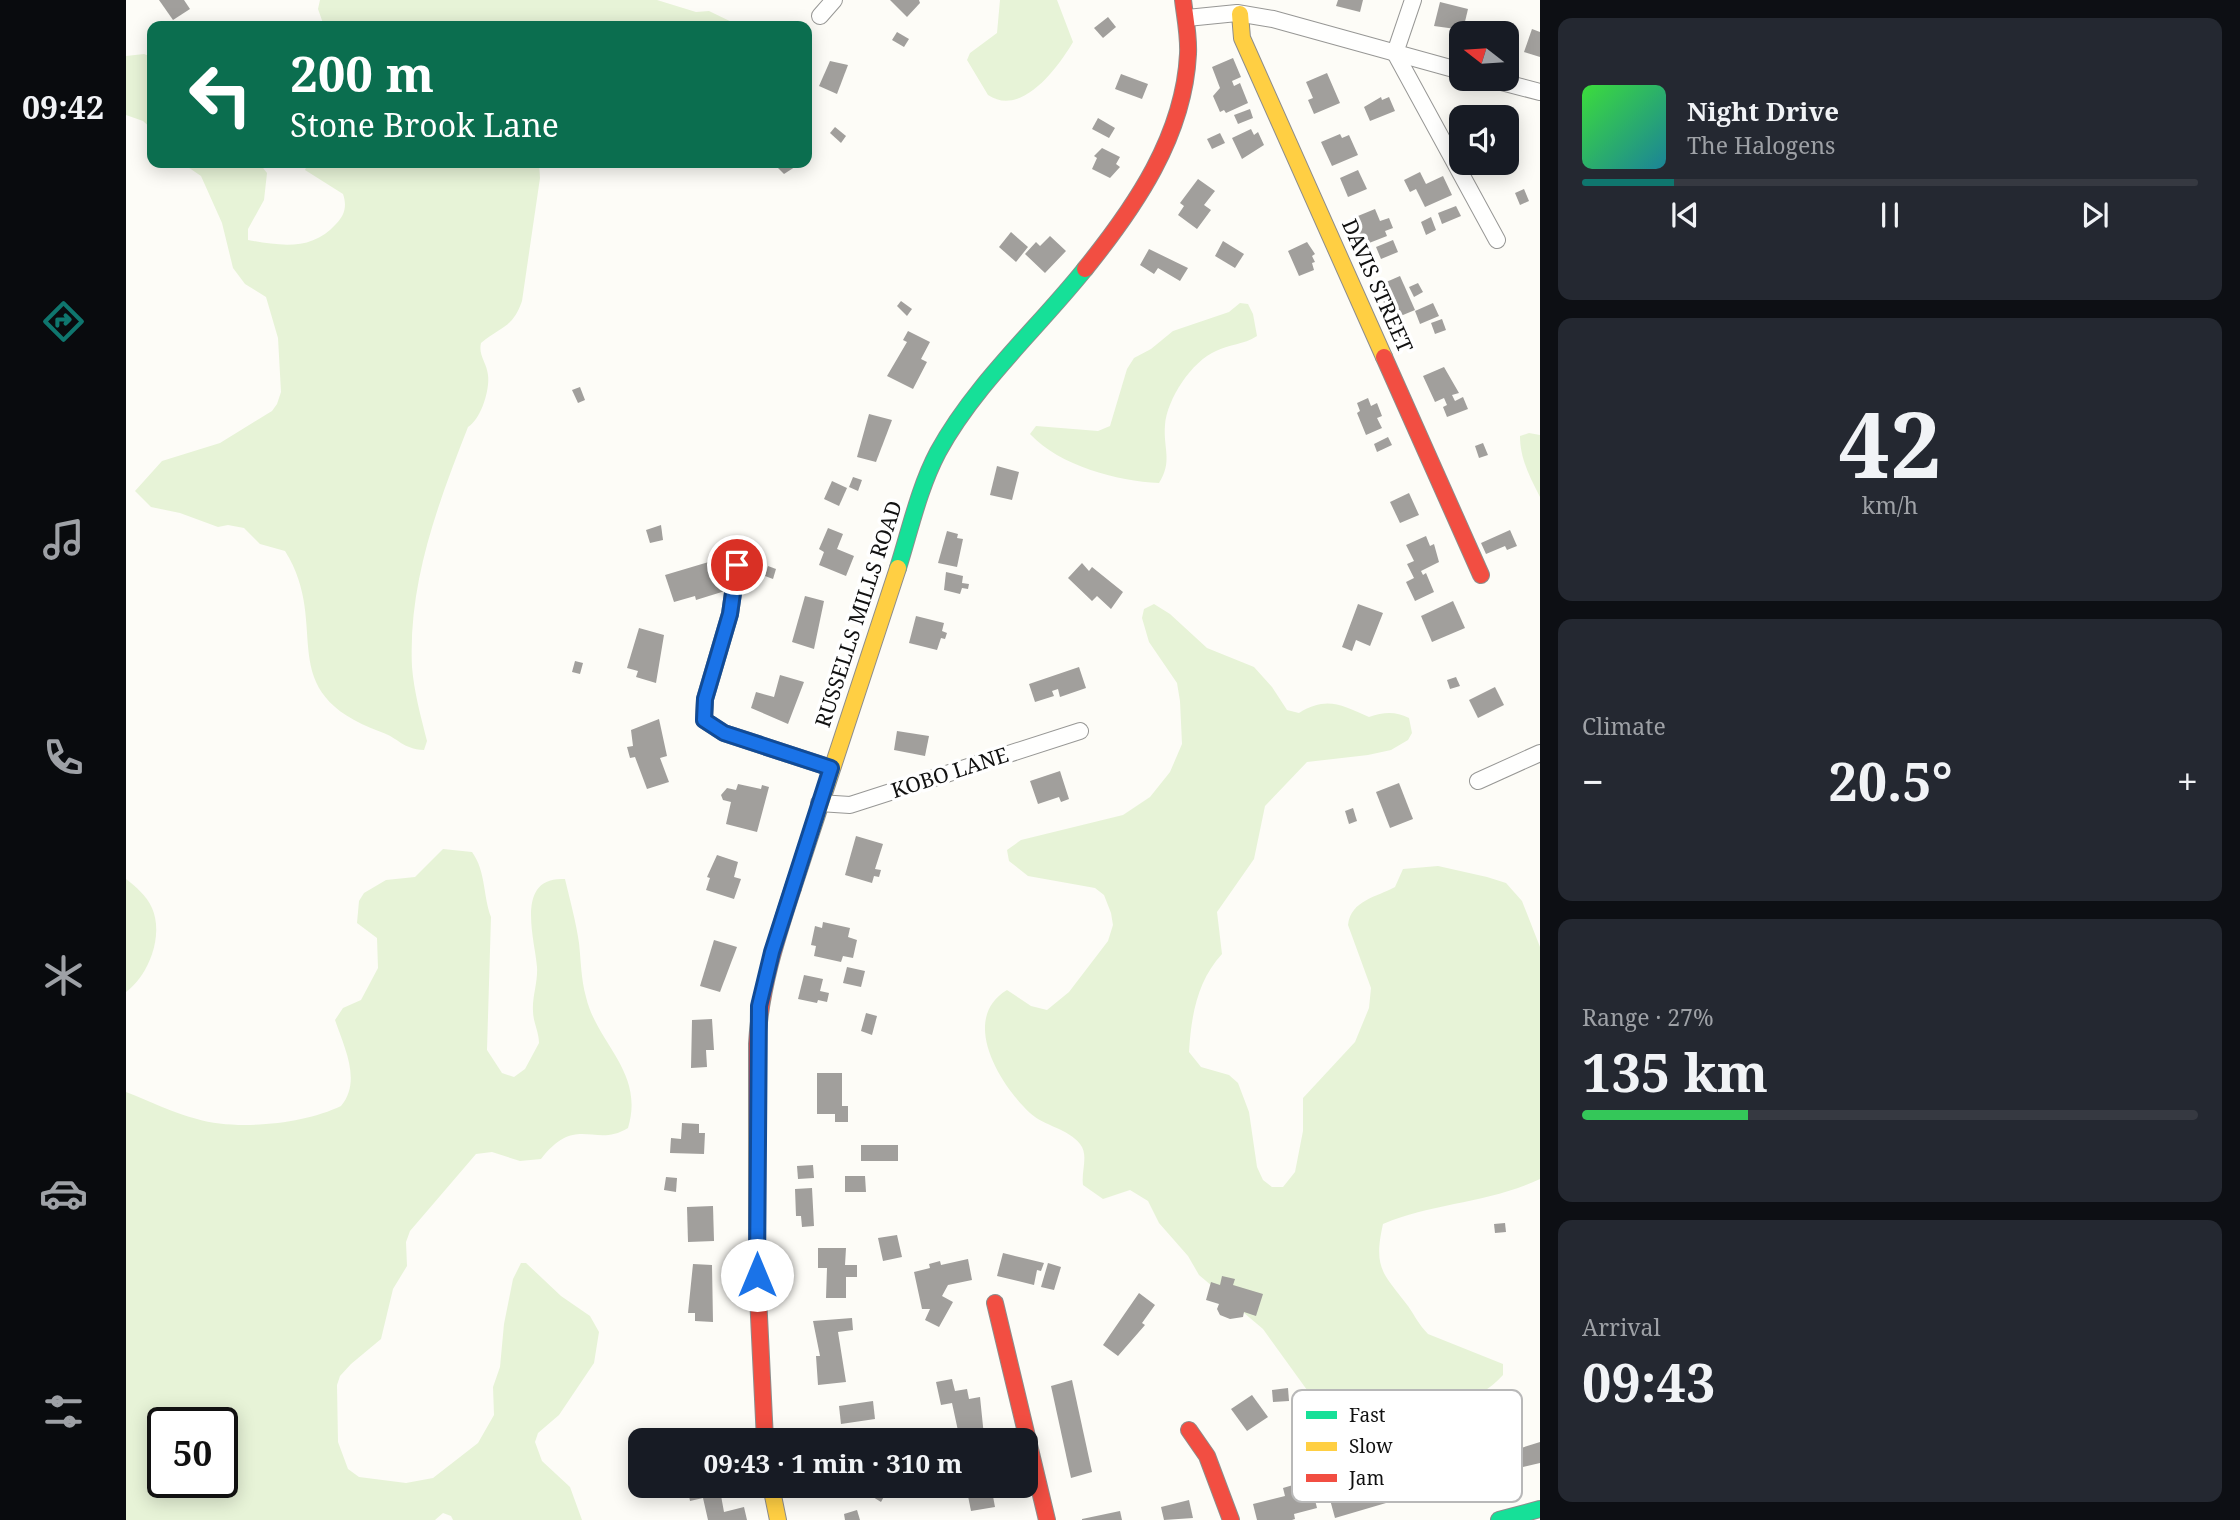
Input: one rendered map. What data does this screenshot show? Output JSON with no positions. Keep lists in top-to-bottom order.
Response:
{
  "streets": {
    "main road": ["DAVIS STREET", "RUSSELLS MILLS ROAD"],
    "street": ["KOBO LANE"]
  },
  "crossings": [
    ["RUSSELLS MILLS ROAD", "KOBO LANE"]
  ],
  "legend": ["Fast", "Slow", "Jam"],
  "north": "left",
  "page": {
    "tabs": "09:42",
    "turn": ["200 m", "Stone Brook Lane"],
    "song": ["Night Drive", "The Halogens"],
    "tile": [
      ["42", "km/h"],
      "Climate",
      ["Range · 27%", "135 km"],
      ["Arrival", "09:43"]
    ],
    "heat": ["−", "20.5°", "+"],
    "limit": "50",
    "trip": "09:43 · 1 min · 310 m"
  }
}
